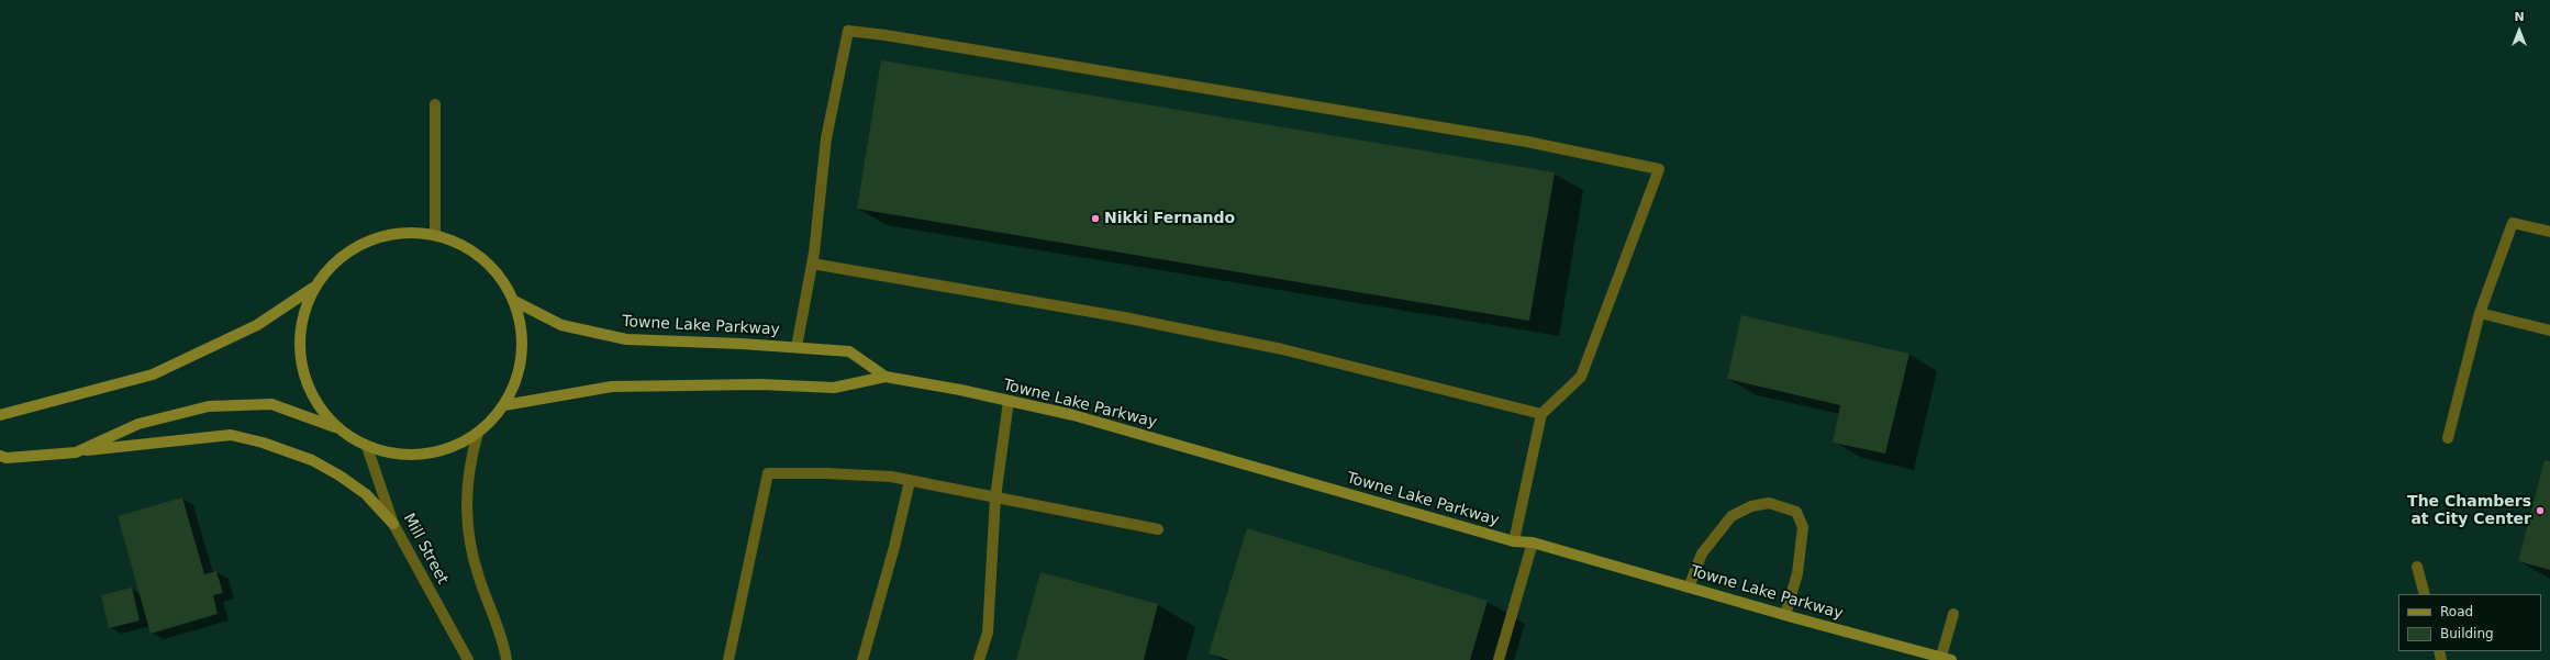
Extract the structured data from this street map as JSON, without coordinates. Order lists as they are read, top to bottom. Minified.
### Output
{"streets":{"main road":["Towne Lake Parkway"],"street":["Mill Street"]},"places":["Nikki Fernando","The Chambers at City Center"],"legend":["Road","Building"],"north":"top"}
